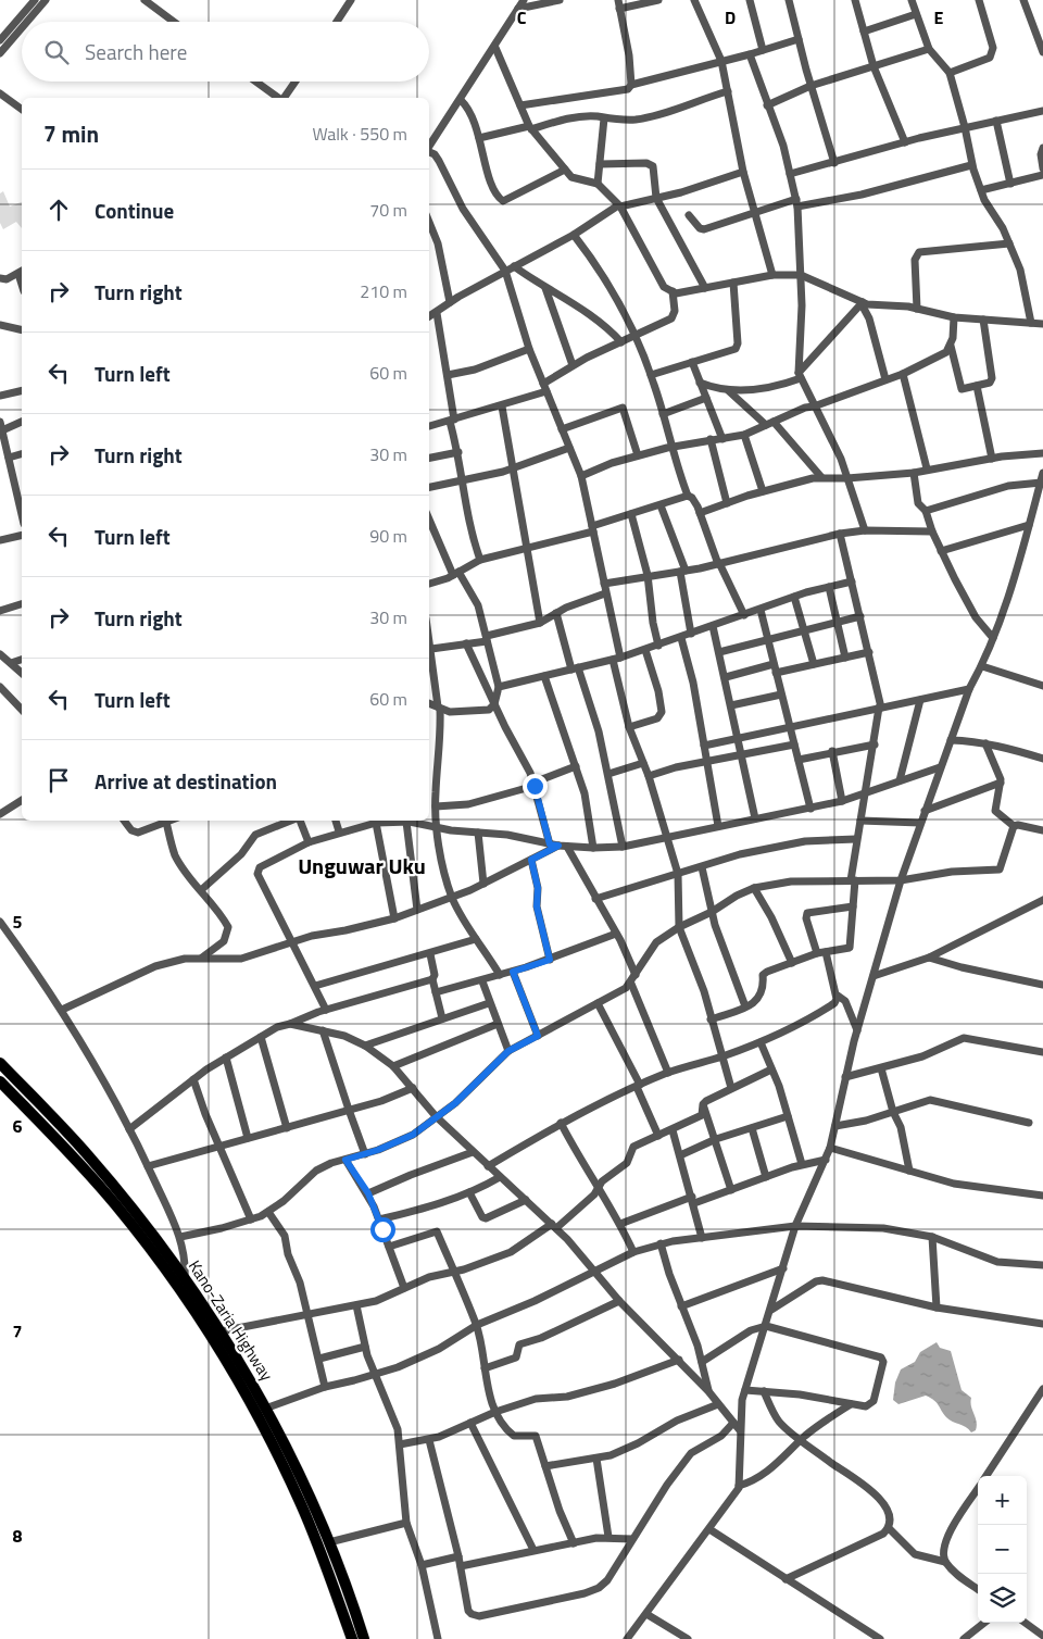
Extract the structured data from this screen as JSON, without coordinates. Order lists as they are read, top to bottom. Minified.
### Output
{"streets":{"highway":["Kano-Zaria Highway"]},"districts":["Unguwar Uku"],"page":{"search":"Search here","heading":["7 min","Walk · 550 m"],"list":[["Continue","70 m"],["Turn right","210 m"],["Turn left","60 m"],["Turn right","30 m"],["Turn left","90 m"],["Turn right","30 m"],["Turn left","60 m"],"Arrive at destination"],"map_buttons":["+","−"]},"grid":{"columns":["C","D","E"],"rows":["5","6","7","8"]}}
